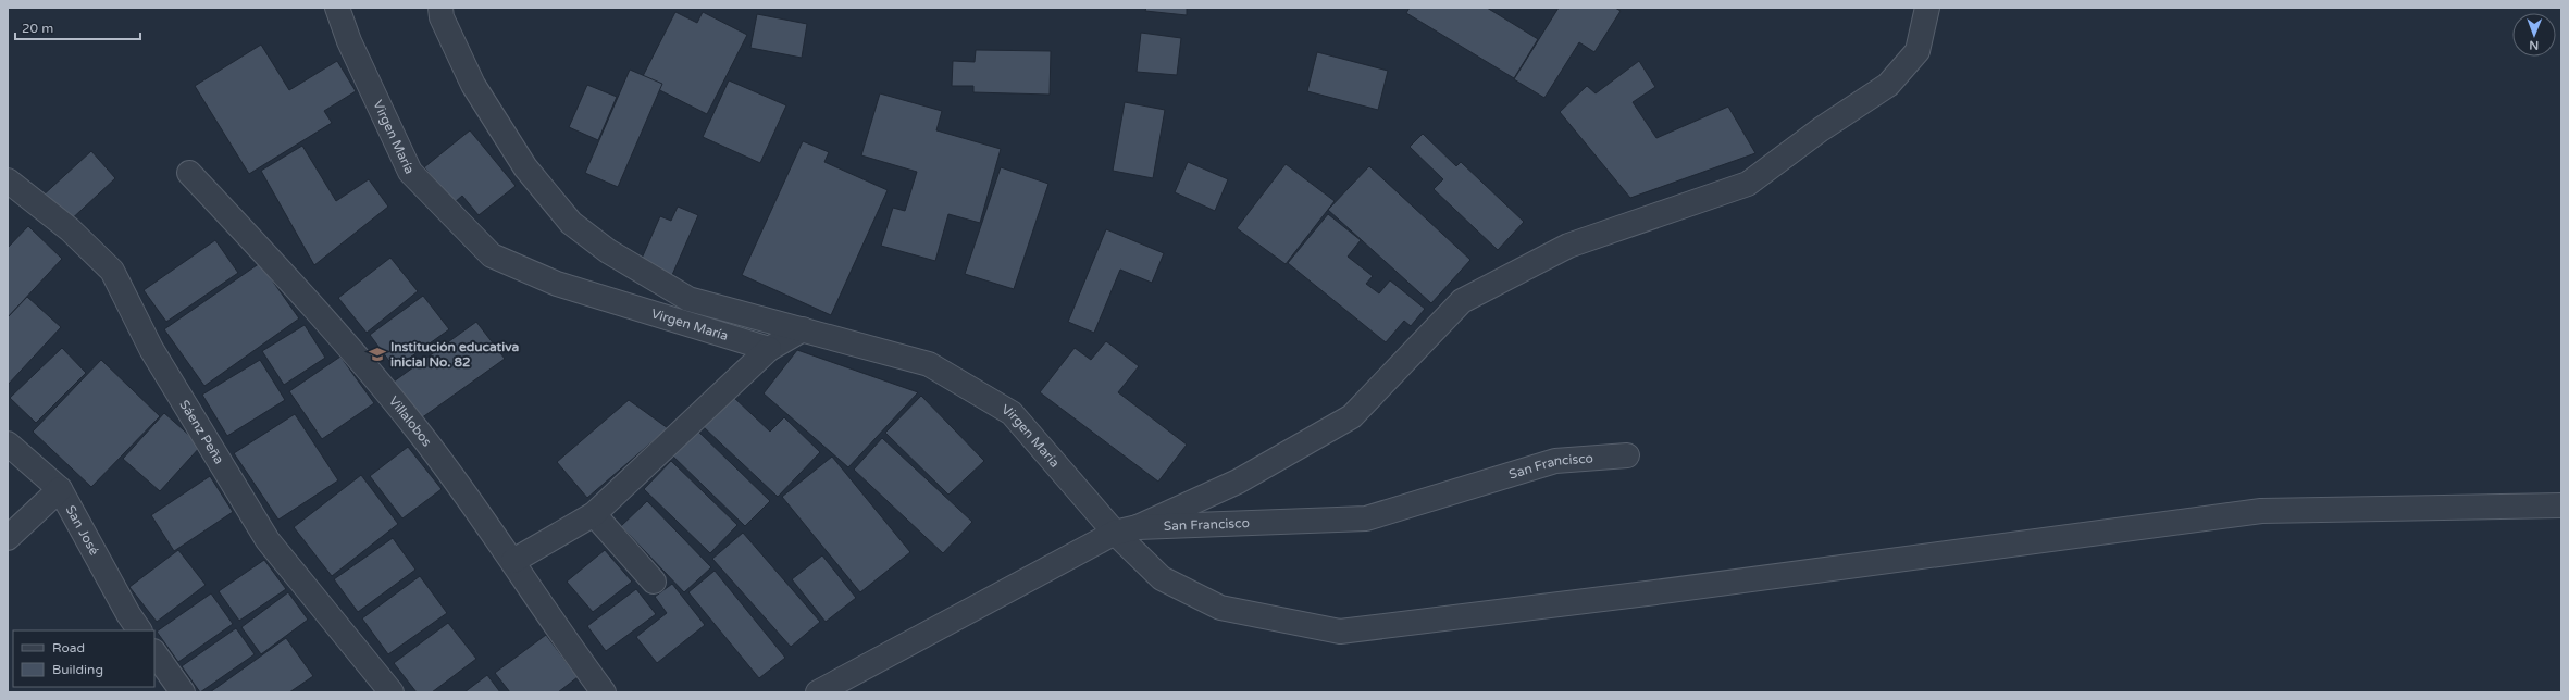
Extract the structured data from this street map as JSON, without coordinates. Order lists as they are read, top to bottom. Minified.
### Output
{"streets":{"street":["Virgen María","Villalobos","Sáenz Peña","San Francisco","San José"]},"crossings":[["Virgen María","San Francisco"]],"places":{"school or university":["Institución educativa inicial No. 82"]},"legend":["Road","Building"],"scale_bar":"20 m","north":"bottom"}
